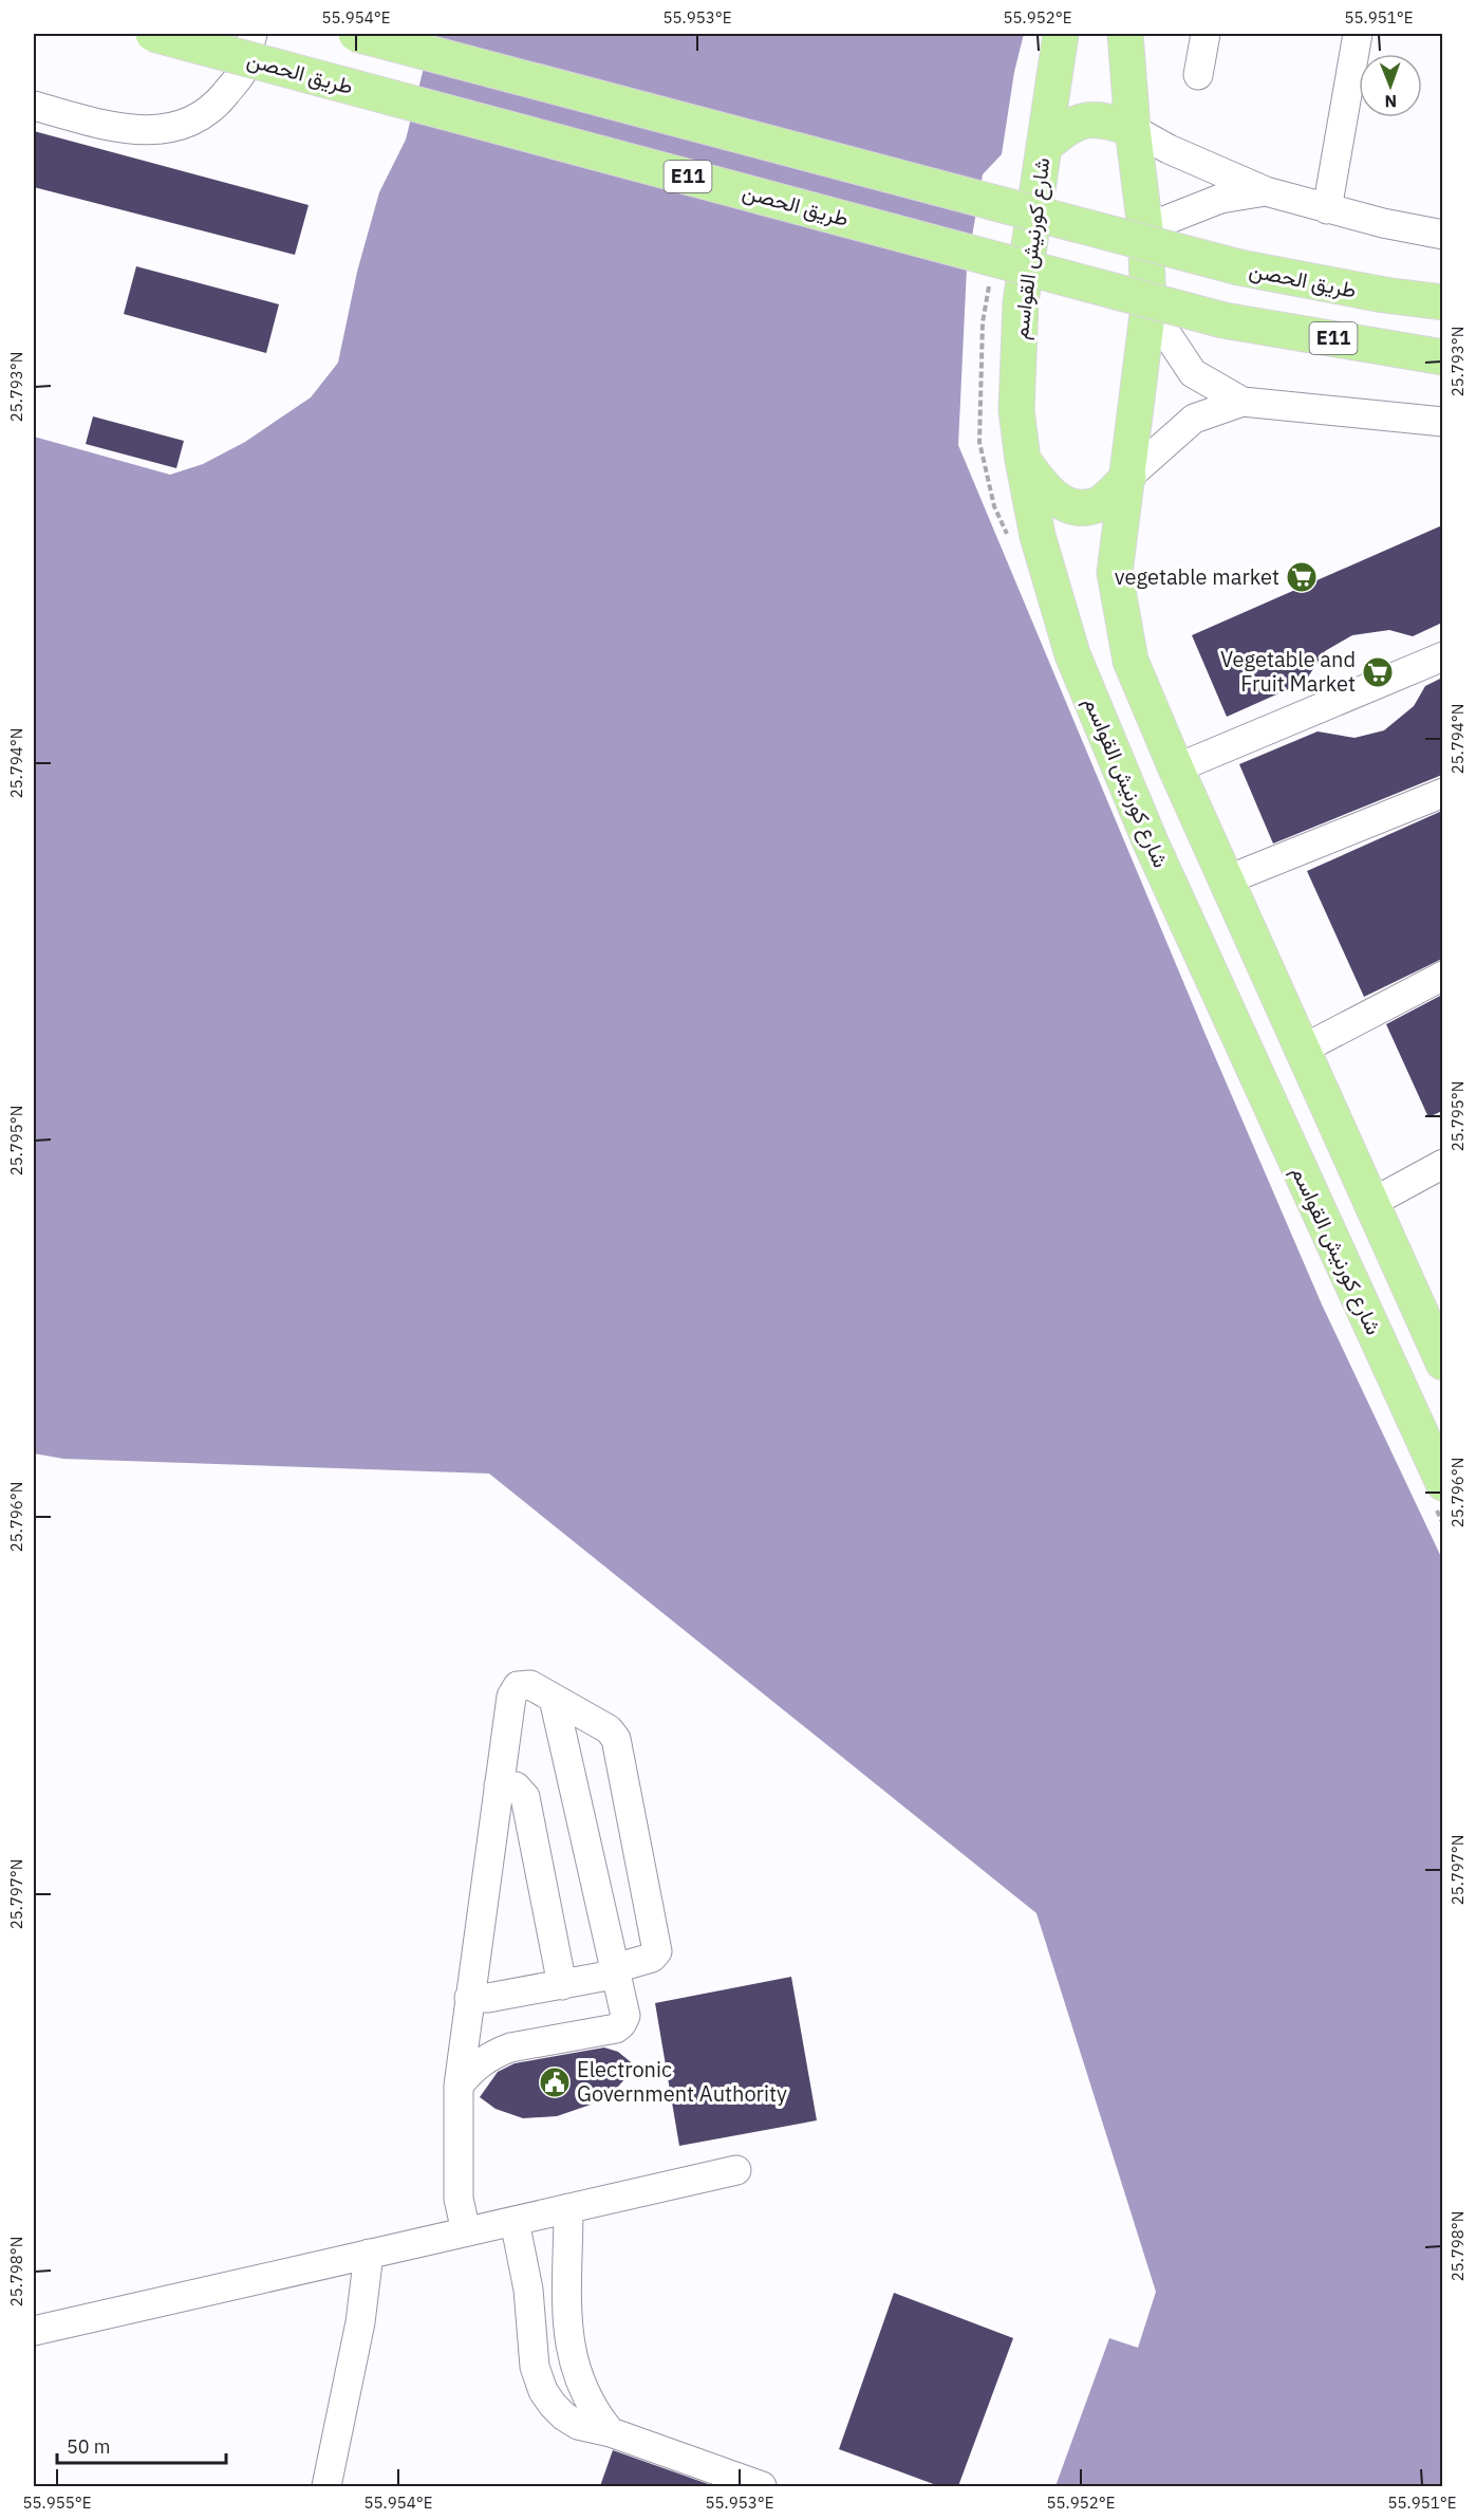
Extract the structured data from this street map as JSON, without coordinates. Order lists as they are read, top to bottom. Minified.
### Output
{"streets":{"main road":["طريق الحصن","E11","شارع كورنيش القواسم"]},"places":{"supermarket":["vegetable market","Vegetable and Fruit Market"],"public building":["Electronic Government Authority"]},"scale_bar":"50 m","north":"bottom","coordinates":["55.954°E","55.953°E","55.952°E","55.951°E","25.793°N","25.794°N","25.795°N","25.796°N","25.797°N","25.798°N","55.955°E"]}
